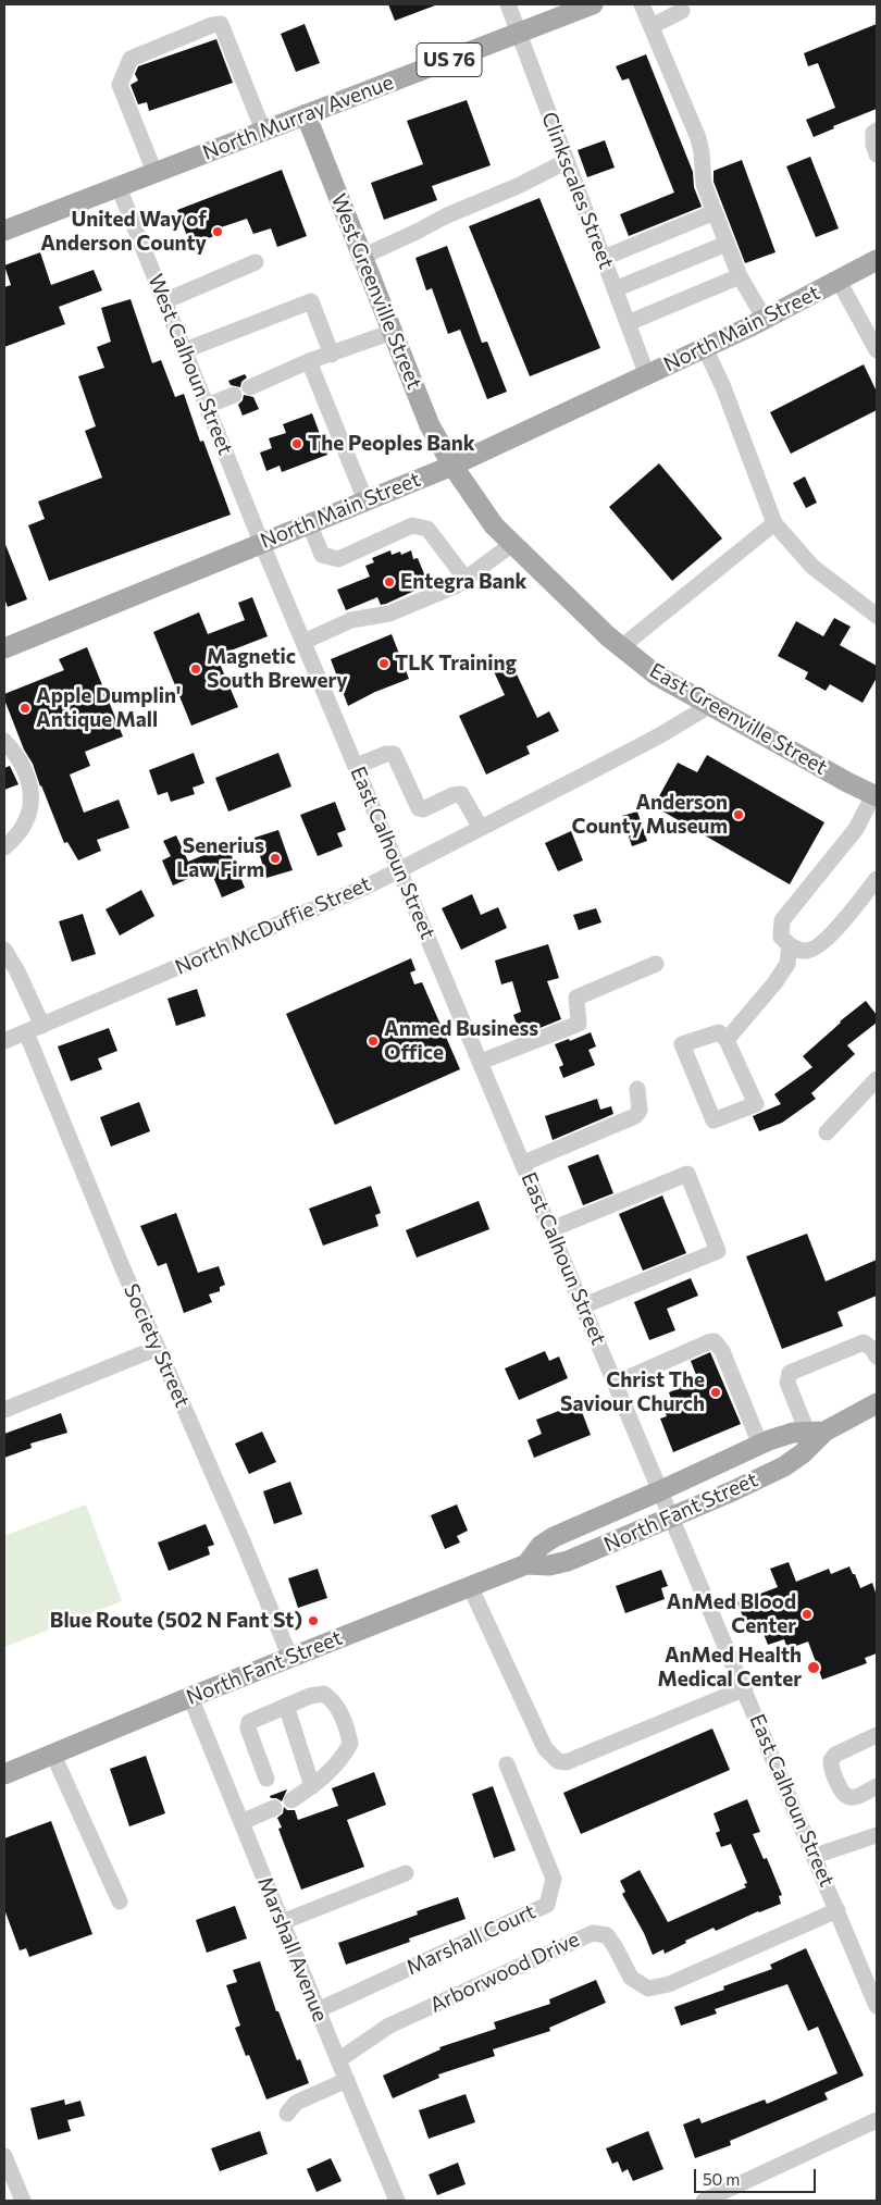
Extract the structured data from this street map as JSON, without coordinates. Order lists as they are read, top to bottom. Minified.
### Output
{"streets":{"main road":["US 76","North Murray Avenue","West Greenville Street","North Main Street","East Greenville Street","North Fant Street"],"street":["Clinkscales Street","West Calhoun Street","East Calhoun Street","North McDuffie Street","Society Street","Marshall Court","Marshall Avenue","Arborwood Drive"]},"crossings":[["North Murray Avenue","Clinkscales Street"],["North Murray Avenue","West Greenville Street"],["North Murray Avenue","West Calhoun Street"],["Clinkscales Street","North Main Street"],["West Greenville Street","North Main Street"],["West Greenville Street","East Greenville Street"],["North Main Street","West Calhoun Street"],["North Main Street","East Greenville Street"],["North Main Street","East Calhoun Street"],["West Calhoun Street","East Calhoun Street"],["East Greenville Street","North McDuffie Street"],["East Calhoun Street","North McDuffie Street"],["East Calhoun Street","North Fant Street"],["East Calhoun Street","Arborwood Drive"],["North McDuffie Street","Society Street"],["Society Street","North Fant Street"],["North Fant Street","Marshall Avenue"],["Marshall Court","Marshall Avenue"],["Marshall Avenue","Arborwood Drive"]],"places":["United Way of Anderson County","The Peoples Bank","Entegra Bank","TLK Training","Magnetic South Brewery","Apple Dumplin' Antique Mall","Anderson County Museum","Senerius Law Firm","Anmed Business Office","Christ The Saviour Church","AnMed Blood Center","Blue Route (502 N Fant St)","AnMed Health Medical Center"],"scale_bar":"50 m"}
